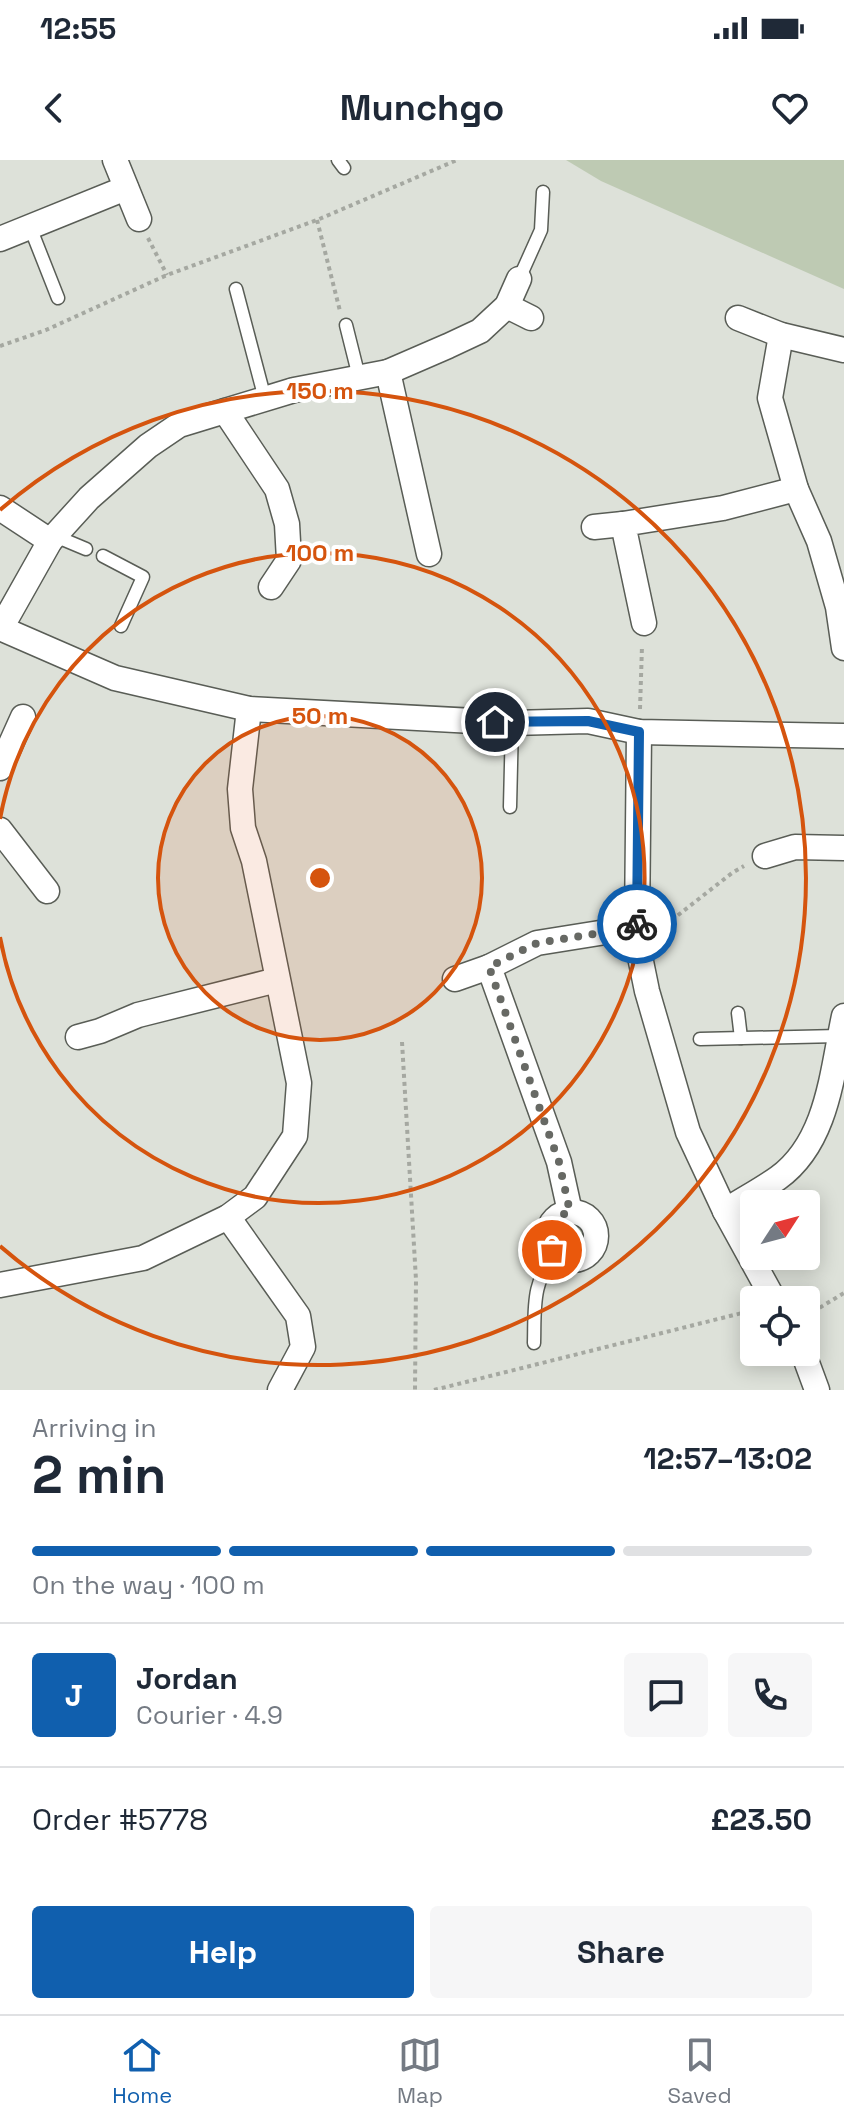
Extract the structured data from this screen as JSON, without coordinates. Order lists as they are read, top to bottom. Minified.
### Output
{"north":"top right","page":{"status":"12:55","header":"Munchgo","heading":["2 min","Arriving in","12:57–13:02"],"panel":["Jordan","Courier · 4.9","Order #5778","£23.50"],"bar":"On the way · 100 m","round":"J","buttons":["Help","Share"],"tabs":["Home","Map","Saved"]},"rings":["150 m","100 m","50 m"]}
